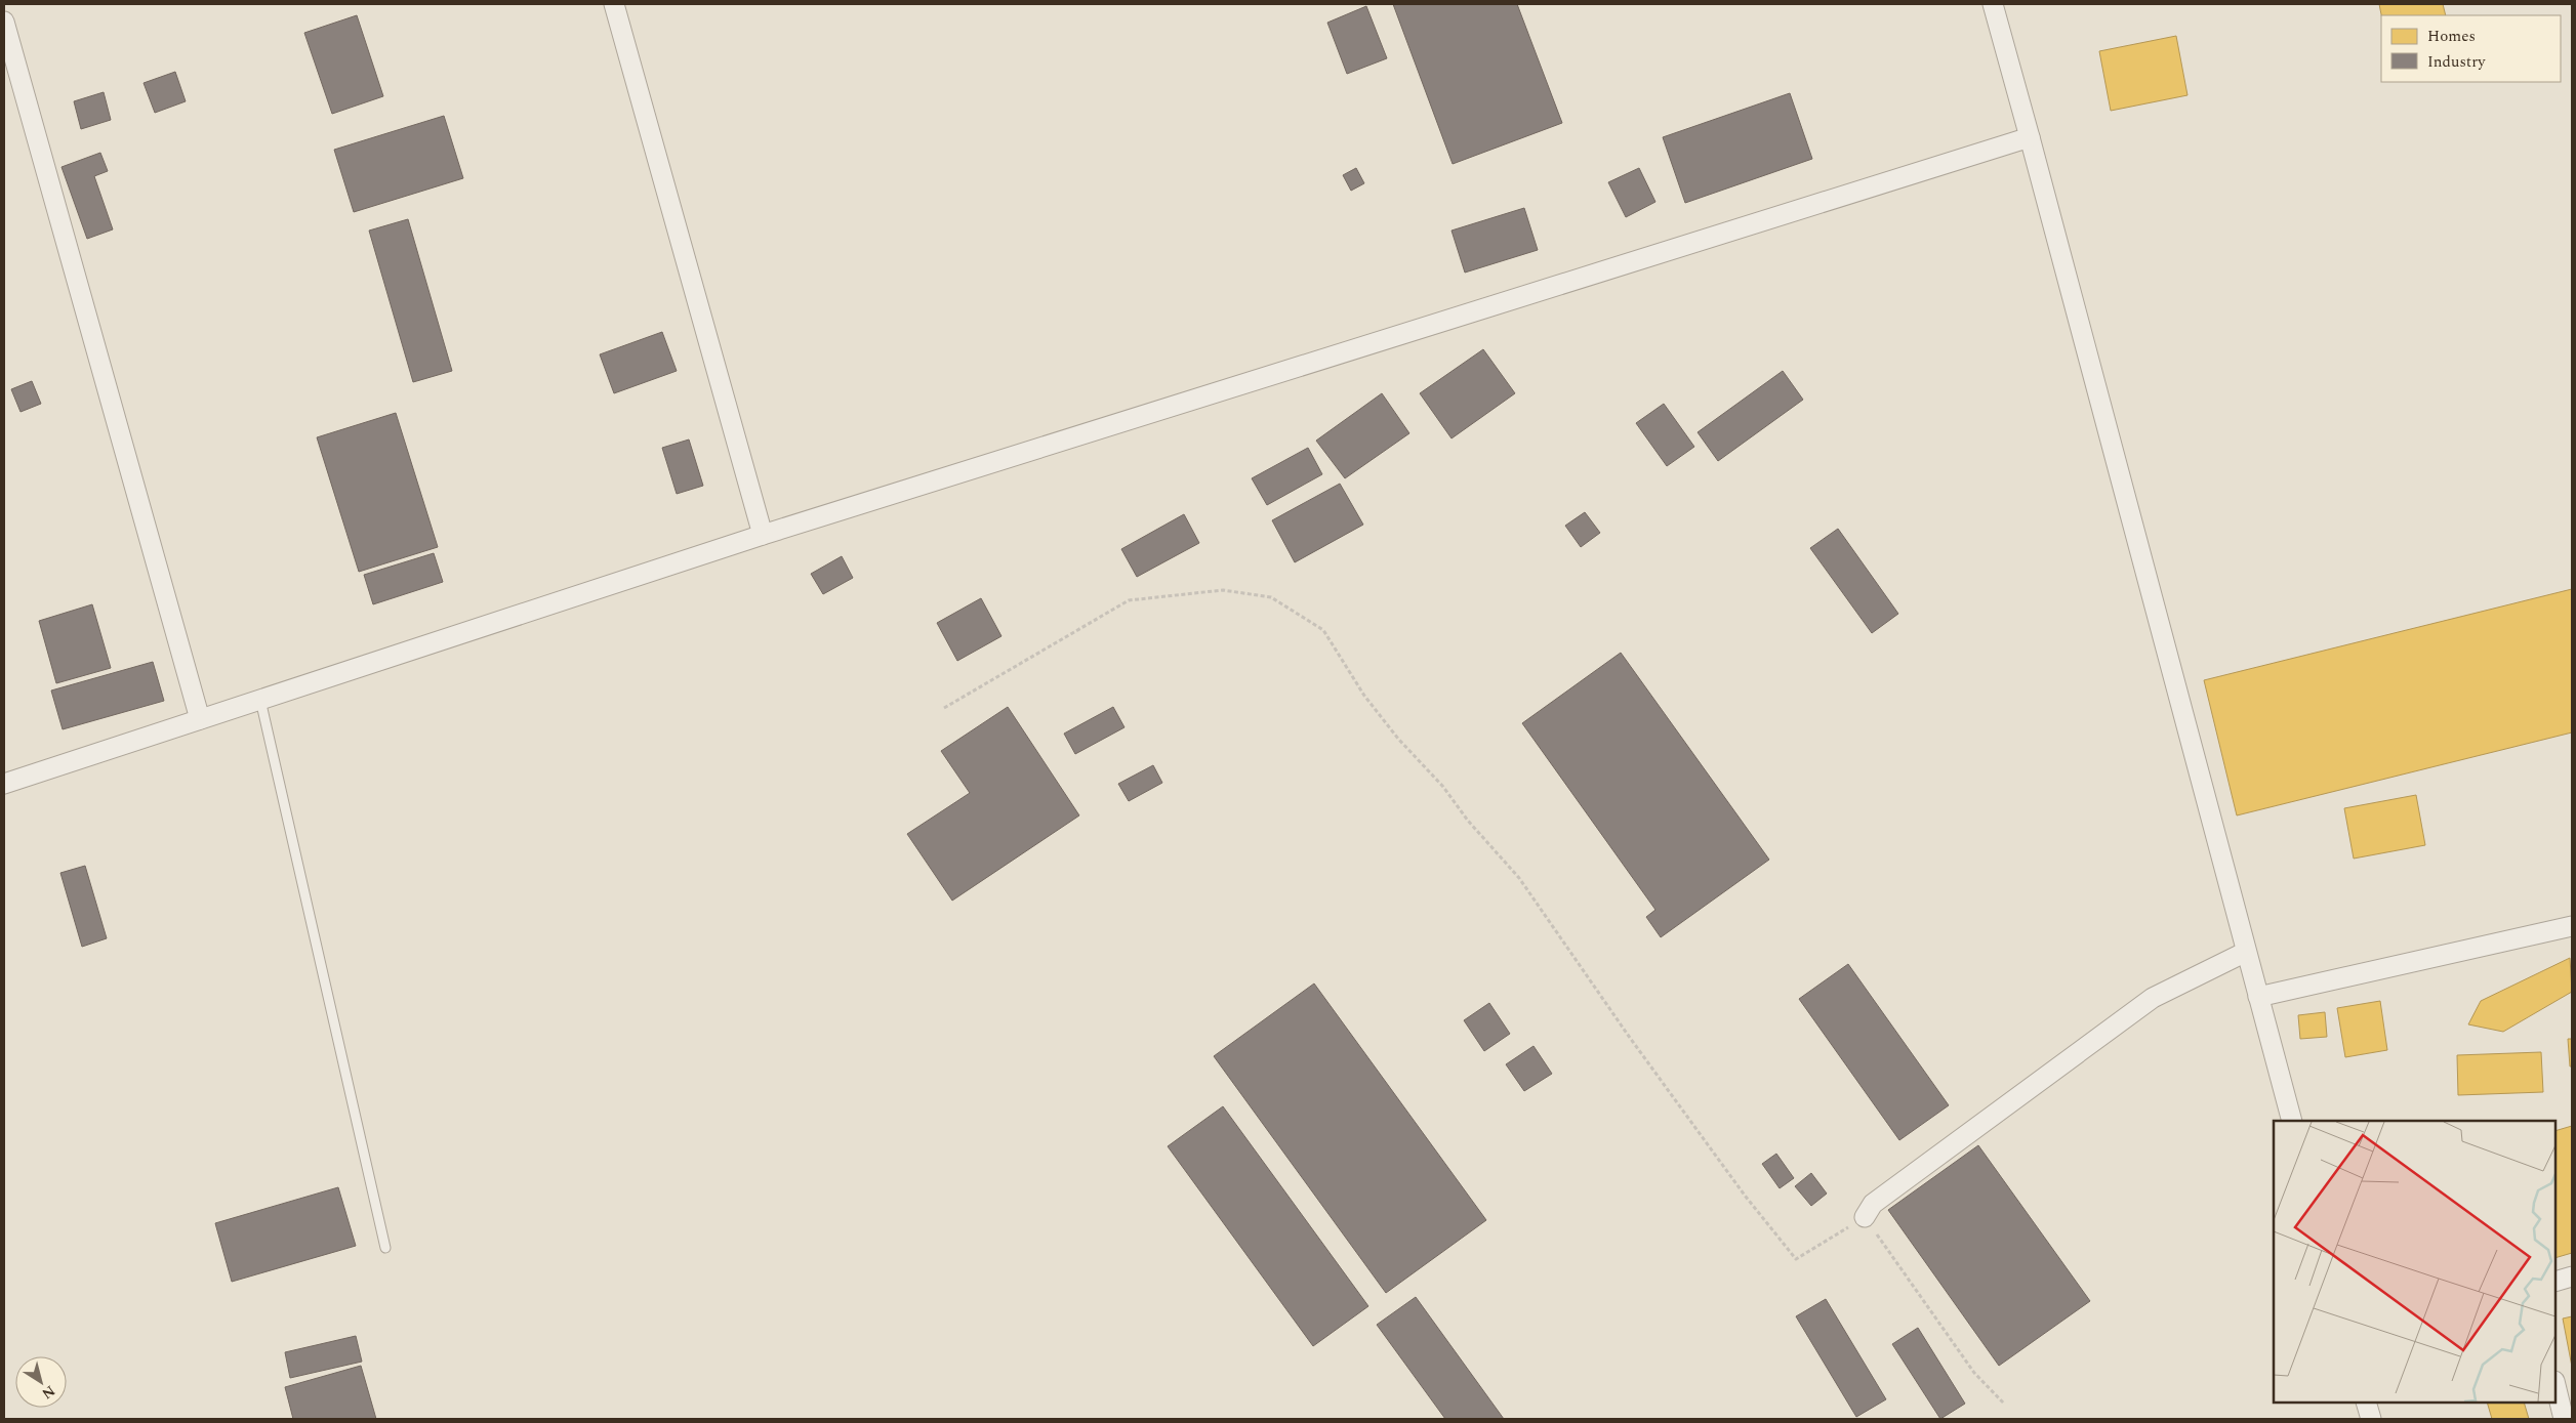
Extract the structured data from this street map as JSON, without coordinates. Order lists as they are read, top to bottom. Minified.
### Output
{"legend":["Homes","Industry"],"north":"bottom right"}
